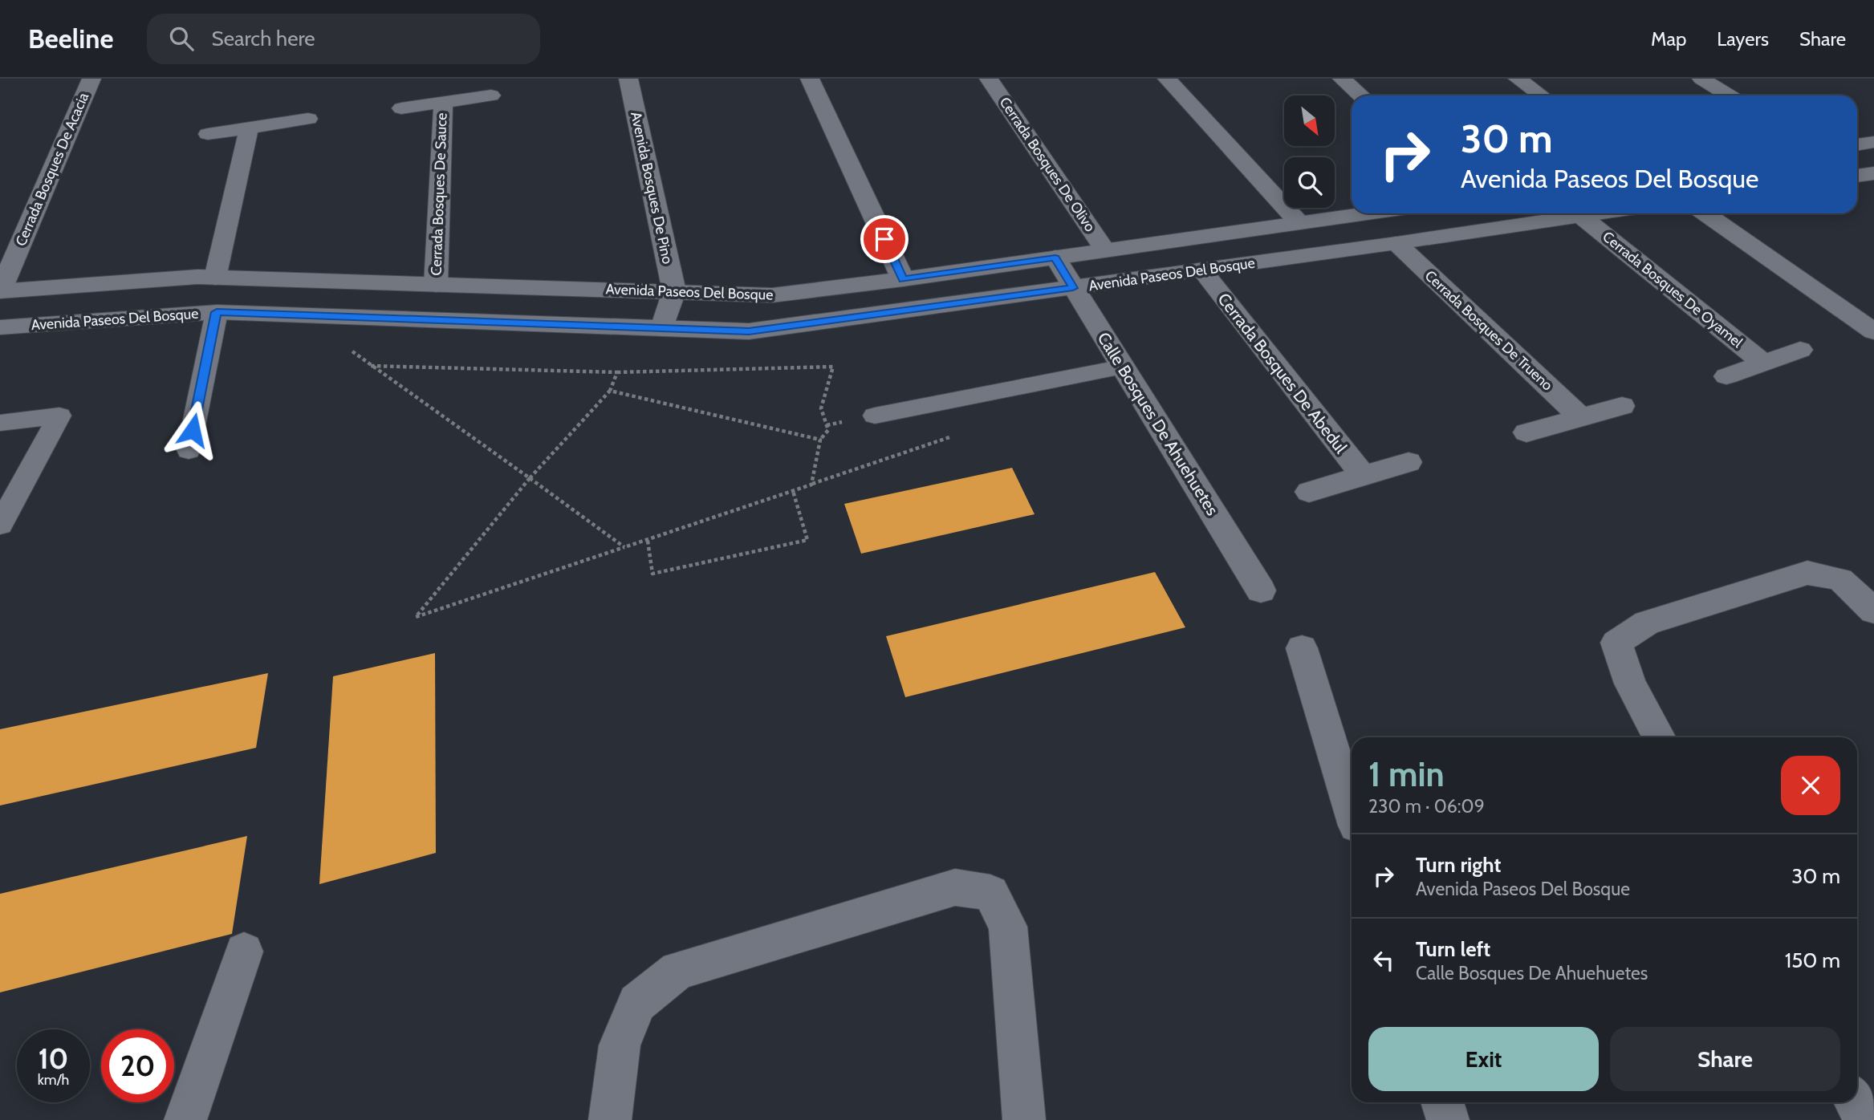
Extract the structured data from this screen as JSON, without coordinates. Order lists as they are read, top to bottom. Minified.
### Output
{"streets":{"street":["Cerrada Bosques De Olivo","Cerrada Bosques De Acacia","Avenida Bosques De Pino","Cerrada Bosques De Sauce","Avenida Paseos Del Bosque","Cerrada Bosques De Oyamel","Cerrada Bosques De Trueno","Cerrada Bosques De Abedul","Calle Bosques De Ahuehuetes"]},"crossings":[["Cerrada Bosques De Olivo","Avenida Paseos Del Bosque"],["Cerrada Bosques De Acacia","Avenida Paseos Del Bosque"],["Avenida Bosques De Pino","Avenida Paseos Del Bosque"],["Cerrada Bosques De Sauce","Avenida Paseos Del Bosque"],["Avenida Paseos Del Bosque","Cerrada Bosques De Oyamel"],["Avenida Paseos Del Bosque","Cerrada Bosques De Trueno"],["Avenida Paseos Del Bosque","Cerrada Bosques De Abedul"],["Avenida Paseos Del Bosque","Calle Bosques De Ahuehuetes"]],"north":"bottom right","page":{"header":"Beeline","search":"Search here","nav":["Map","Layers","Share"],"turn":["30 m","Avenida Paseos Del Bosque"],"heading":["1 min","230 m · 06:09"],"list":[{"name":"Turn right","note":"Avenida Paseos Del Bosque","value":"30 m"},{"name":"Turn left","note":"Calle Bosques De Ahuehuetes","value":"150 m"}],"buttons":["Exit","Share"],"speed":"10 km/h","limit":"20"}}
